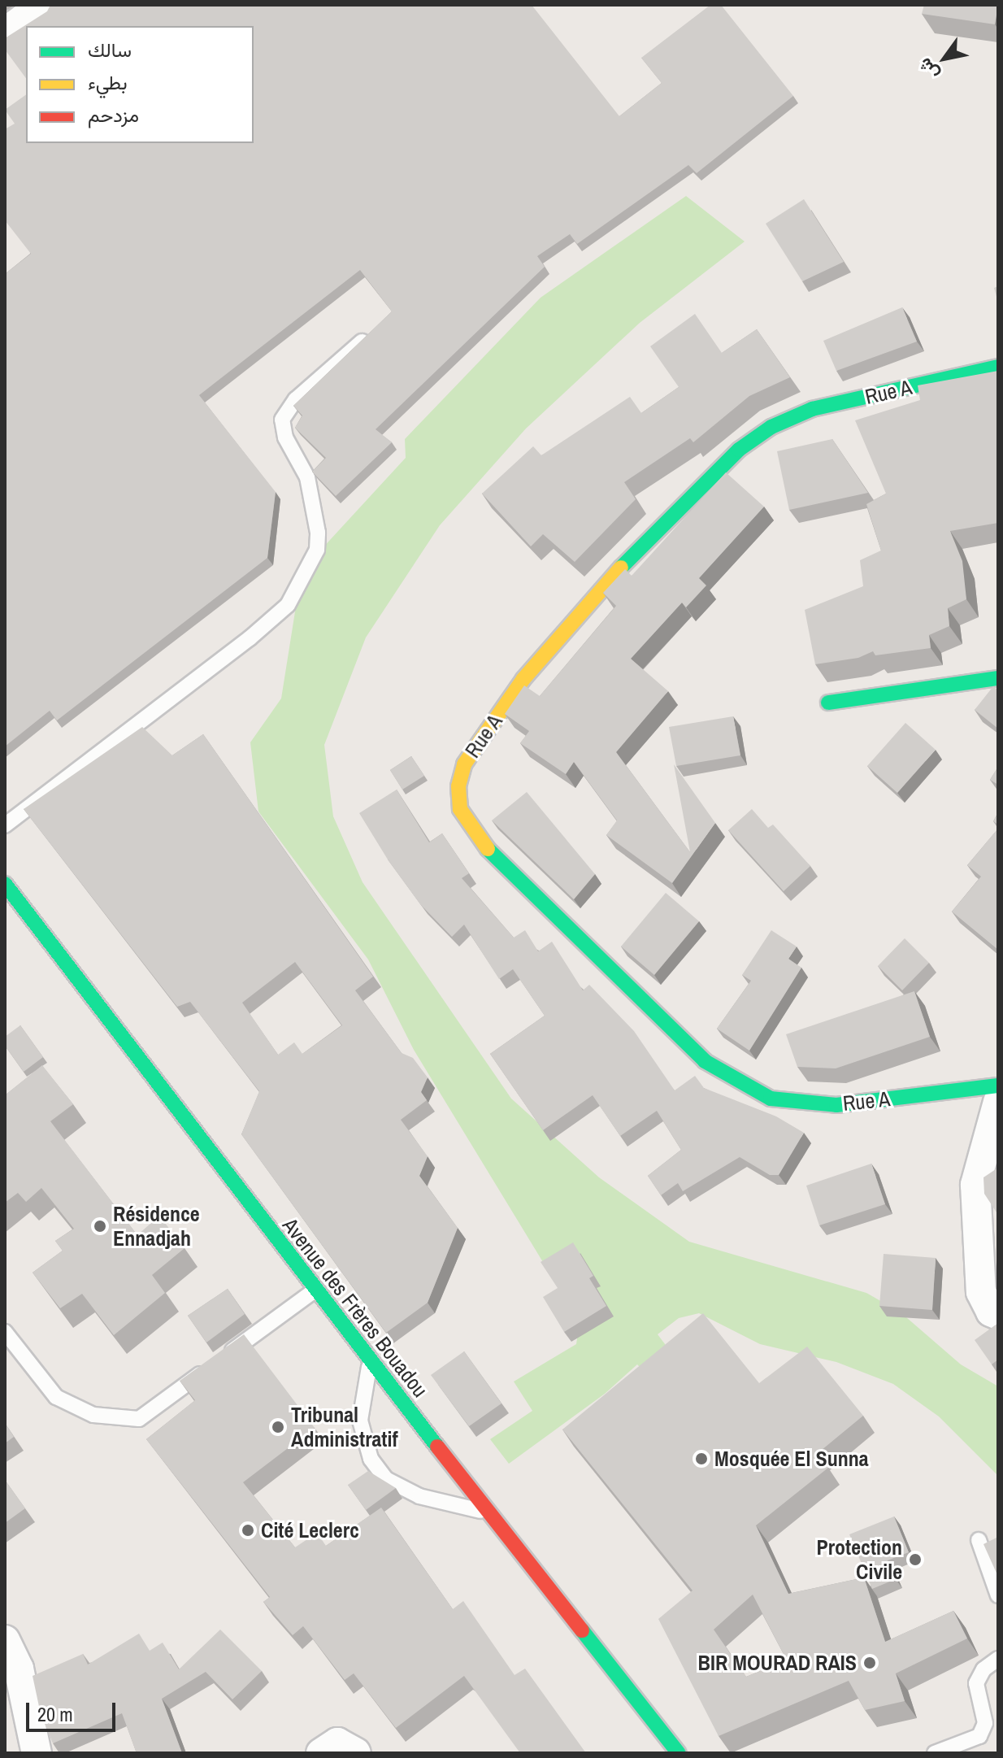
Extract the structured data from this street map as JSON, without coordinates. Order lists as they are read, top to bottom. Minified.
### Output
{"streets":{"street":["Rue A","Avenue des Frères Bouadou"]},"places":["Résidence Ennadjah","Tribunal Administratif","Mosquée El Sunna","Cité Leclerc","Protection Civile","BIR MOURAD RAIS"],"legend":["سالك","بطيء","مزدحم"],"scale_bar":"20 m","north":"bottom left"}
